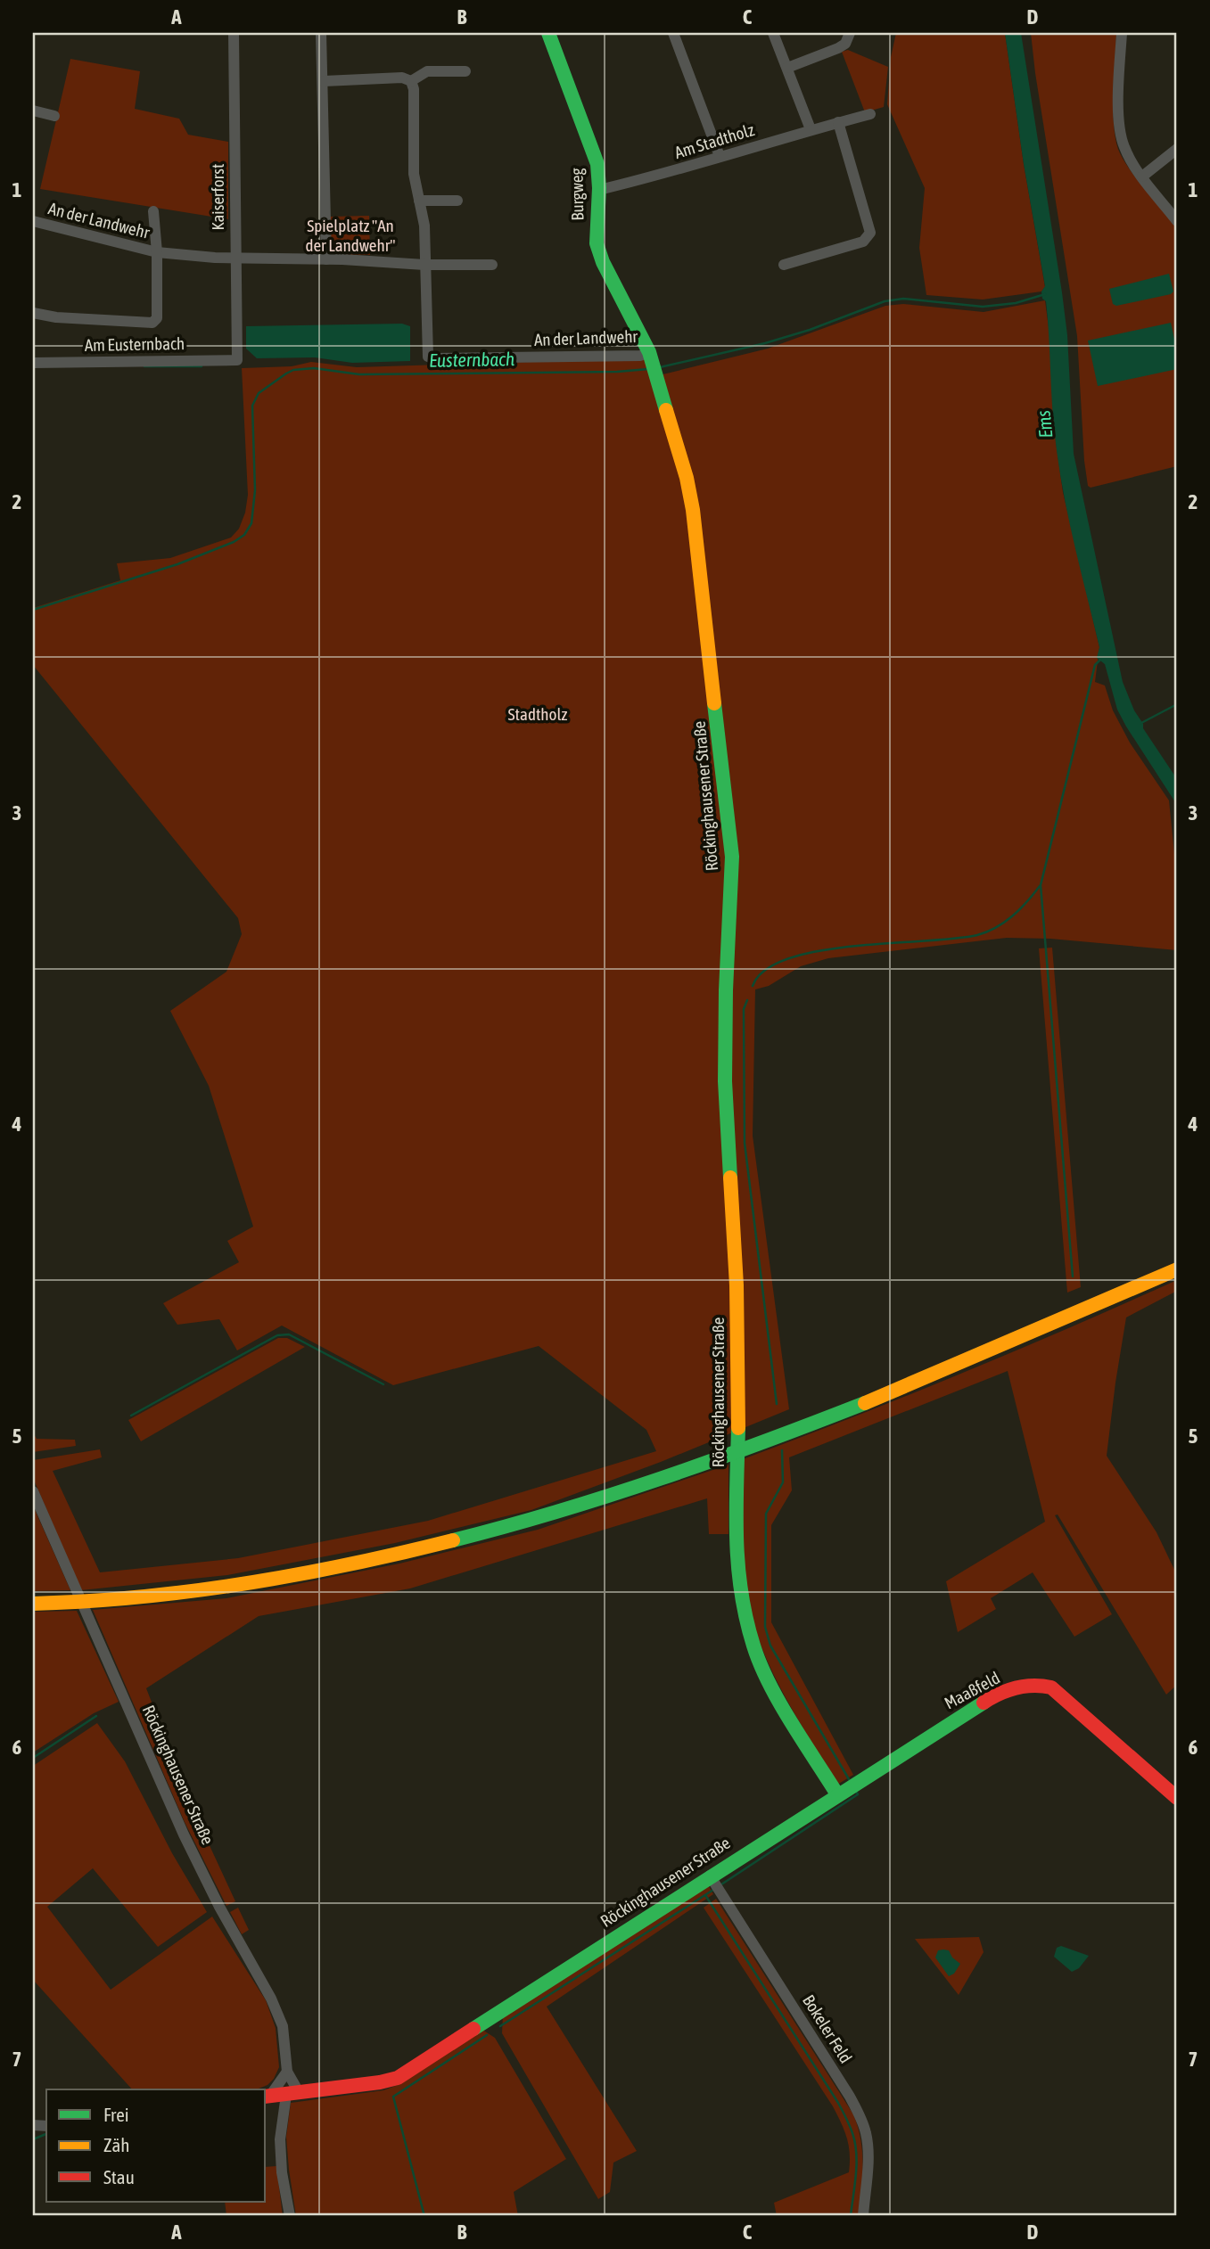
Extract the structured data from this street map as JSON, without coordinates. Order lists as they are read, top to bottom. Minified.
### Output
{"streets":{"street":["Am Stadtholz","Burgweg","Kaiserforst","An der Landwehr","Am Eusternbach","Röckinghausener Straße","Maaßfeld","Bokeler Feld"]},"crossings":[["Am Stadtholz","Burgweg"],["Burgweg","An der Landwehr"],["Burgweg","Röckinghausener Straße"],["Kaiserforst","An der Landwehr"],["Kaiserforst","Am Eusternbach"],["An der Landwehr","Röckinghausener Straße"],["Röckinghausener Straße","Maaßfeld"],["Röckinghausener Straße","Bokeler Feld"]],"water":["Eusternbach","Ems"],"parks":["Spielplatz \"An der Landwehr\"","Stadtholz"],"legend":["Frei","Zäh","Stau"],"grid":{"columns":["A","B","C","D"],"rows":["1","2","3","4","5","6","7"]}}
